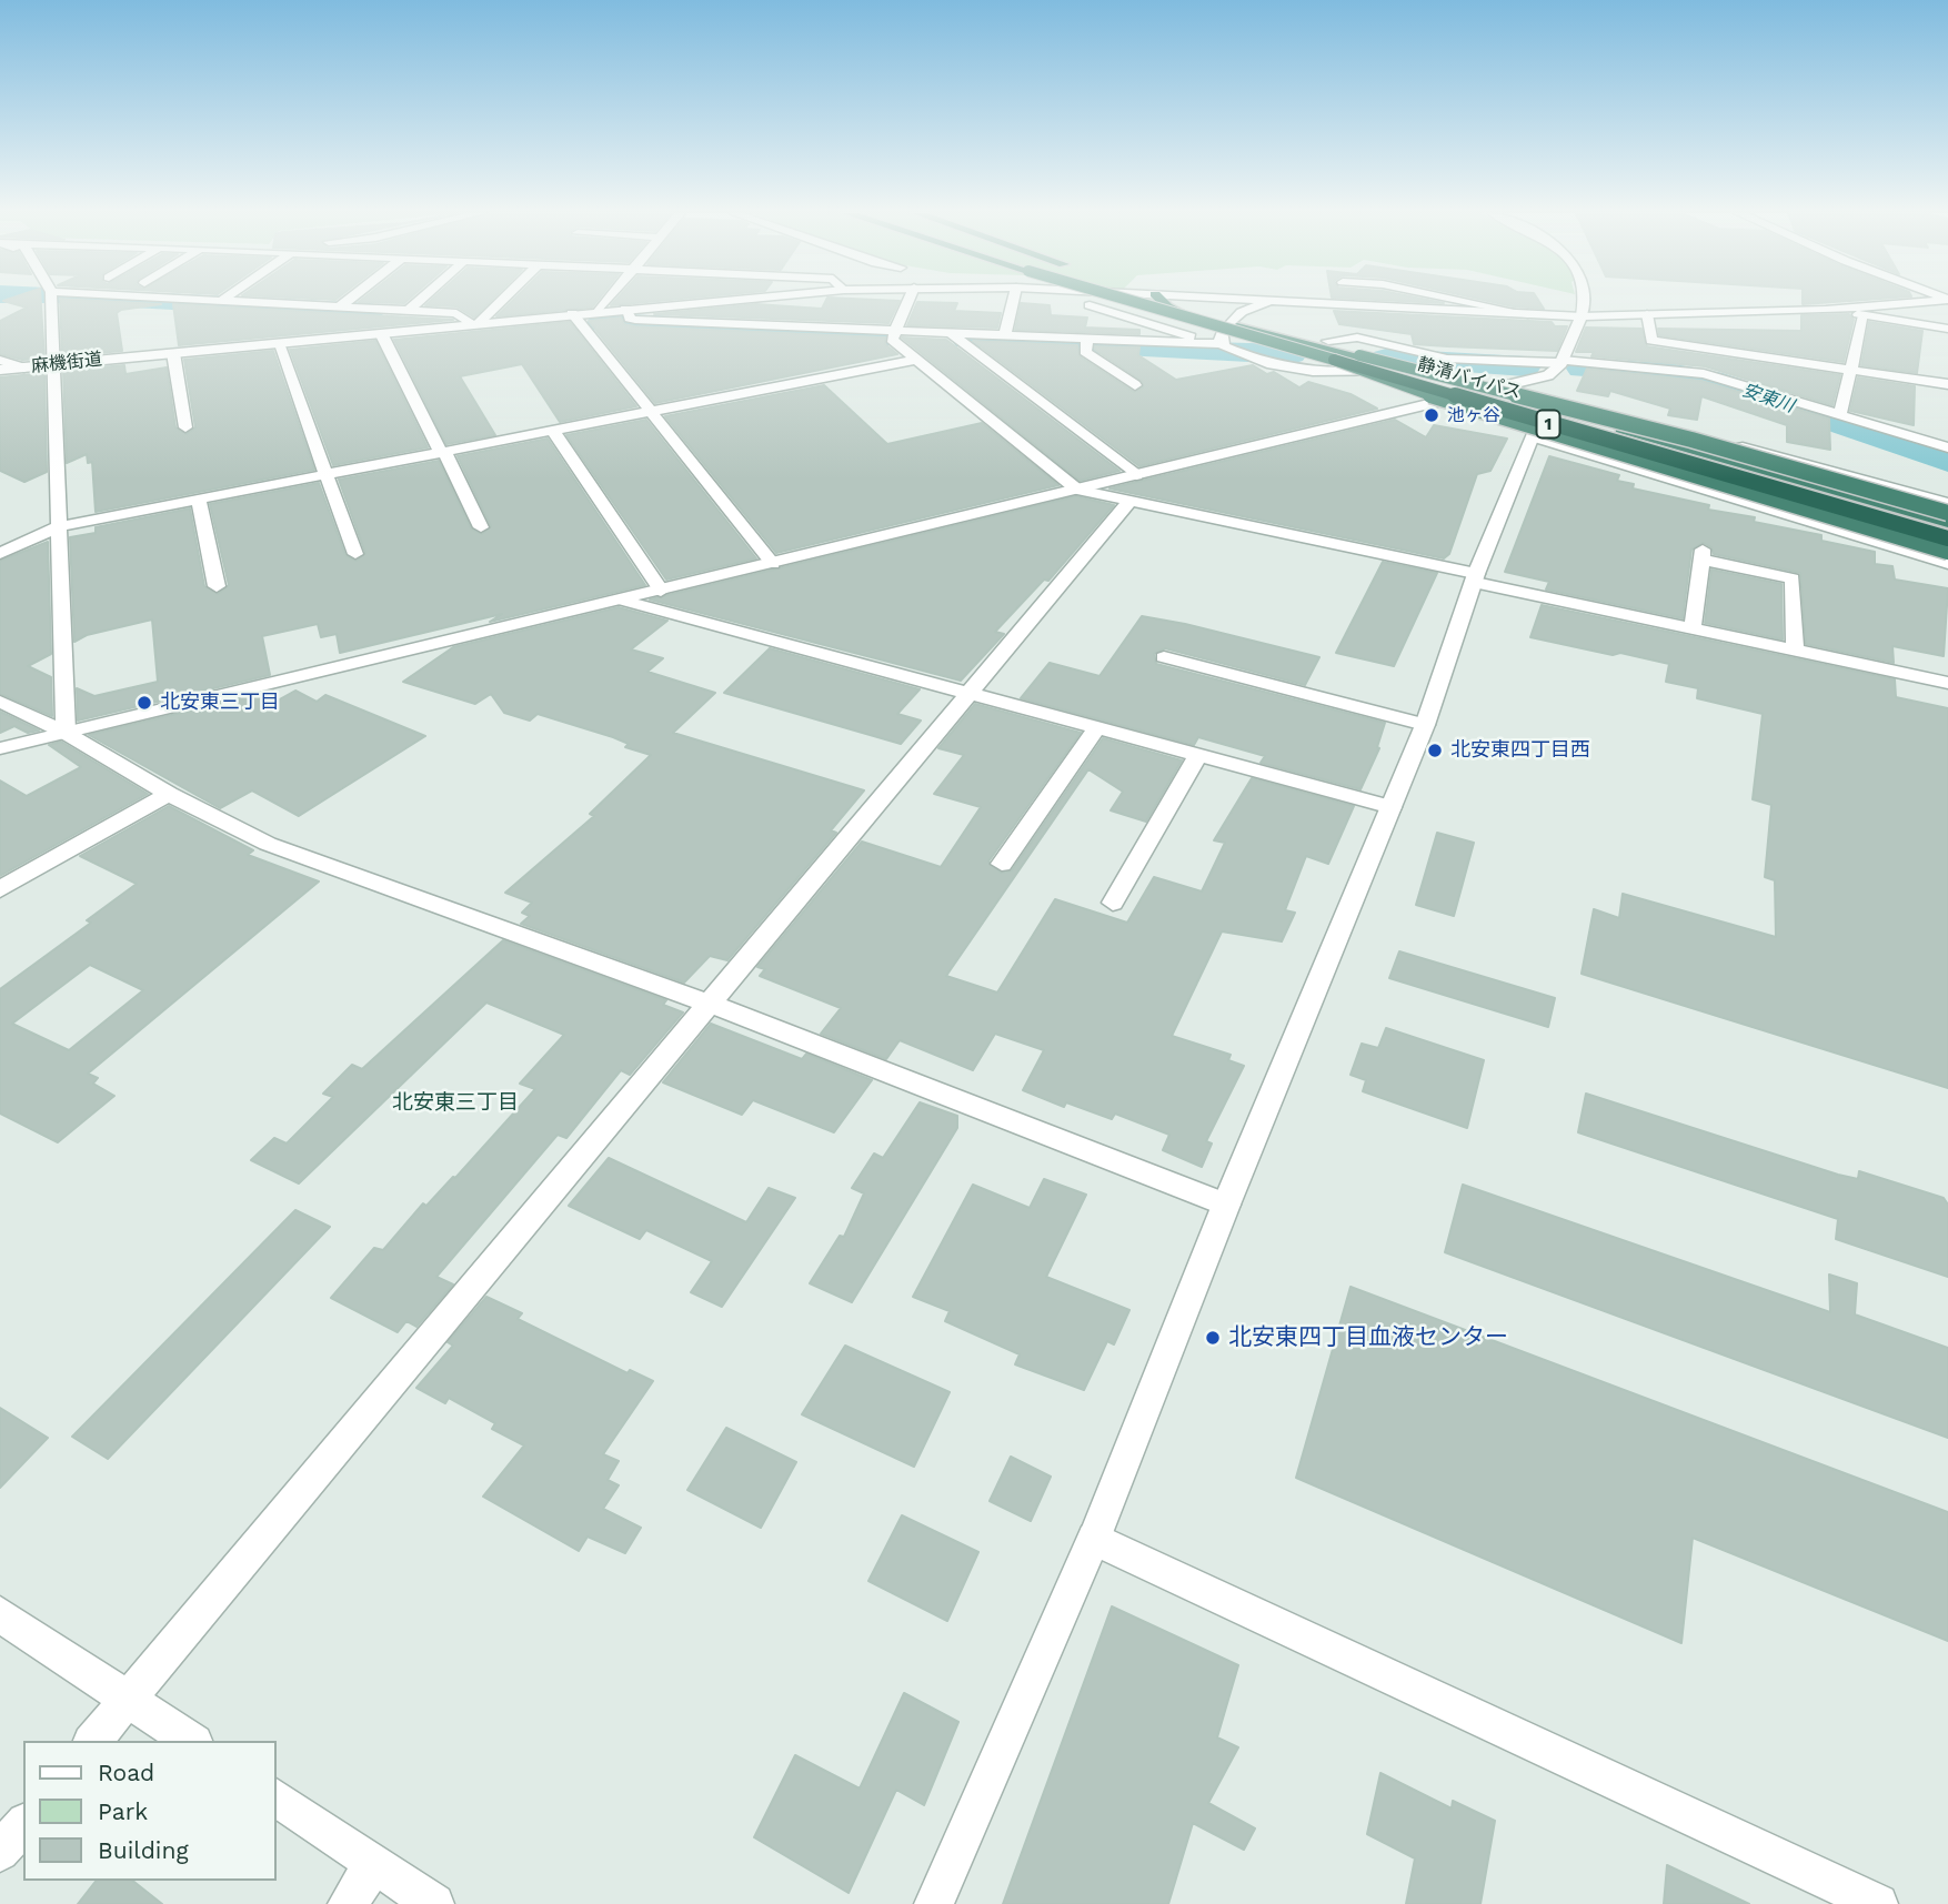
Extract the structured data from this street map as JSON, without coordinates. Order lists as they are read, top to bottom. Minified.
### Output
{"streets":{"highway":["静清バイパス","1"],"street":["麻機街道"]},"crossings":[["静清バイパス","1"]],"districts":["北安東三丁目"],"water":["安東川"],"places":["池ヶ谷","北安東三丁目","北安東四丁目西","北安東四丁目血液センター"],"legend":["Road","Park","Building"]}
